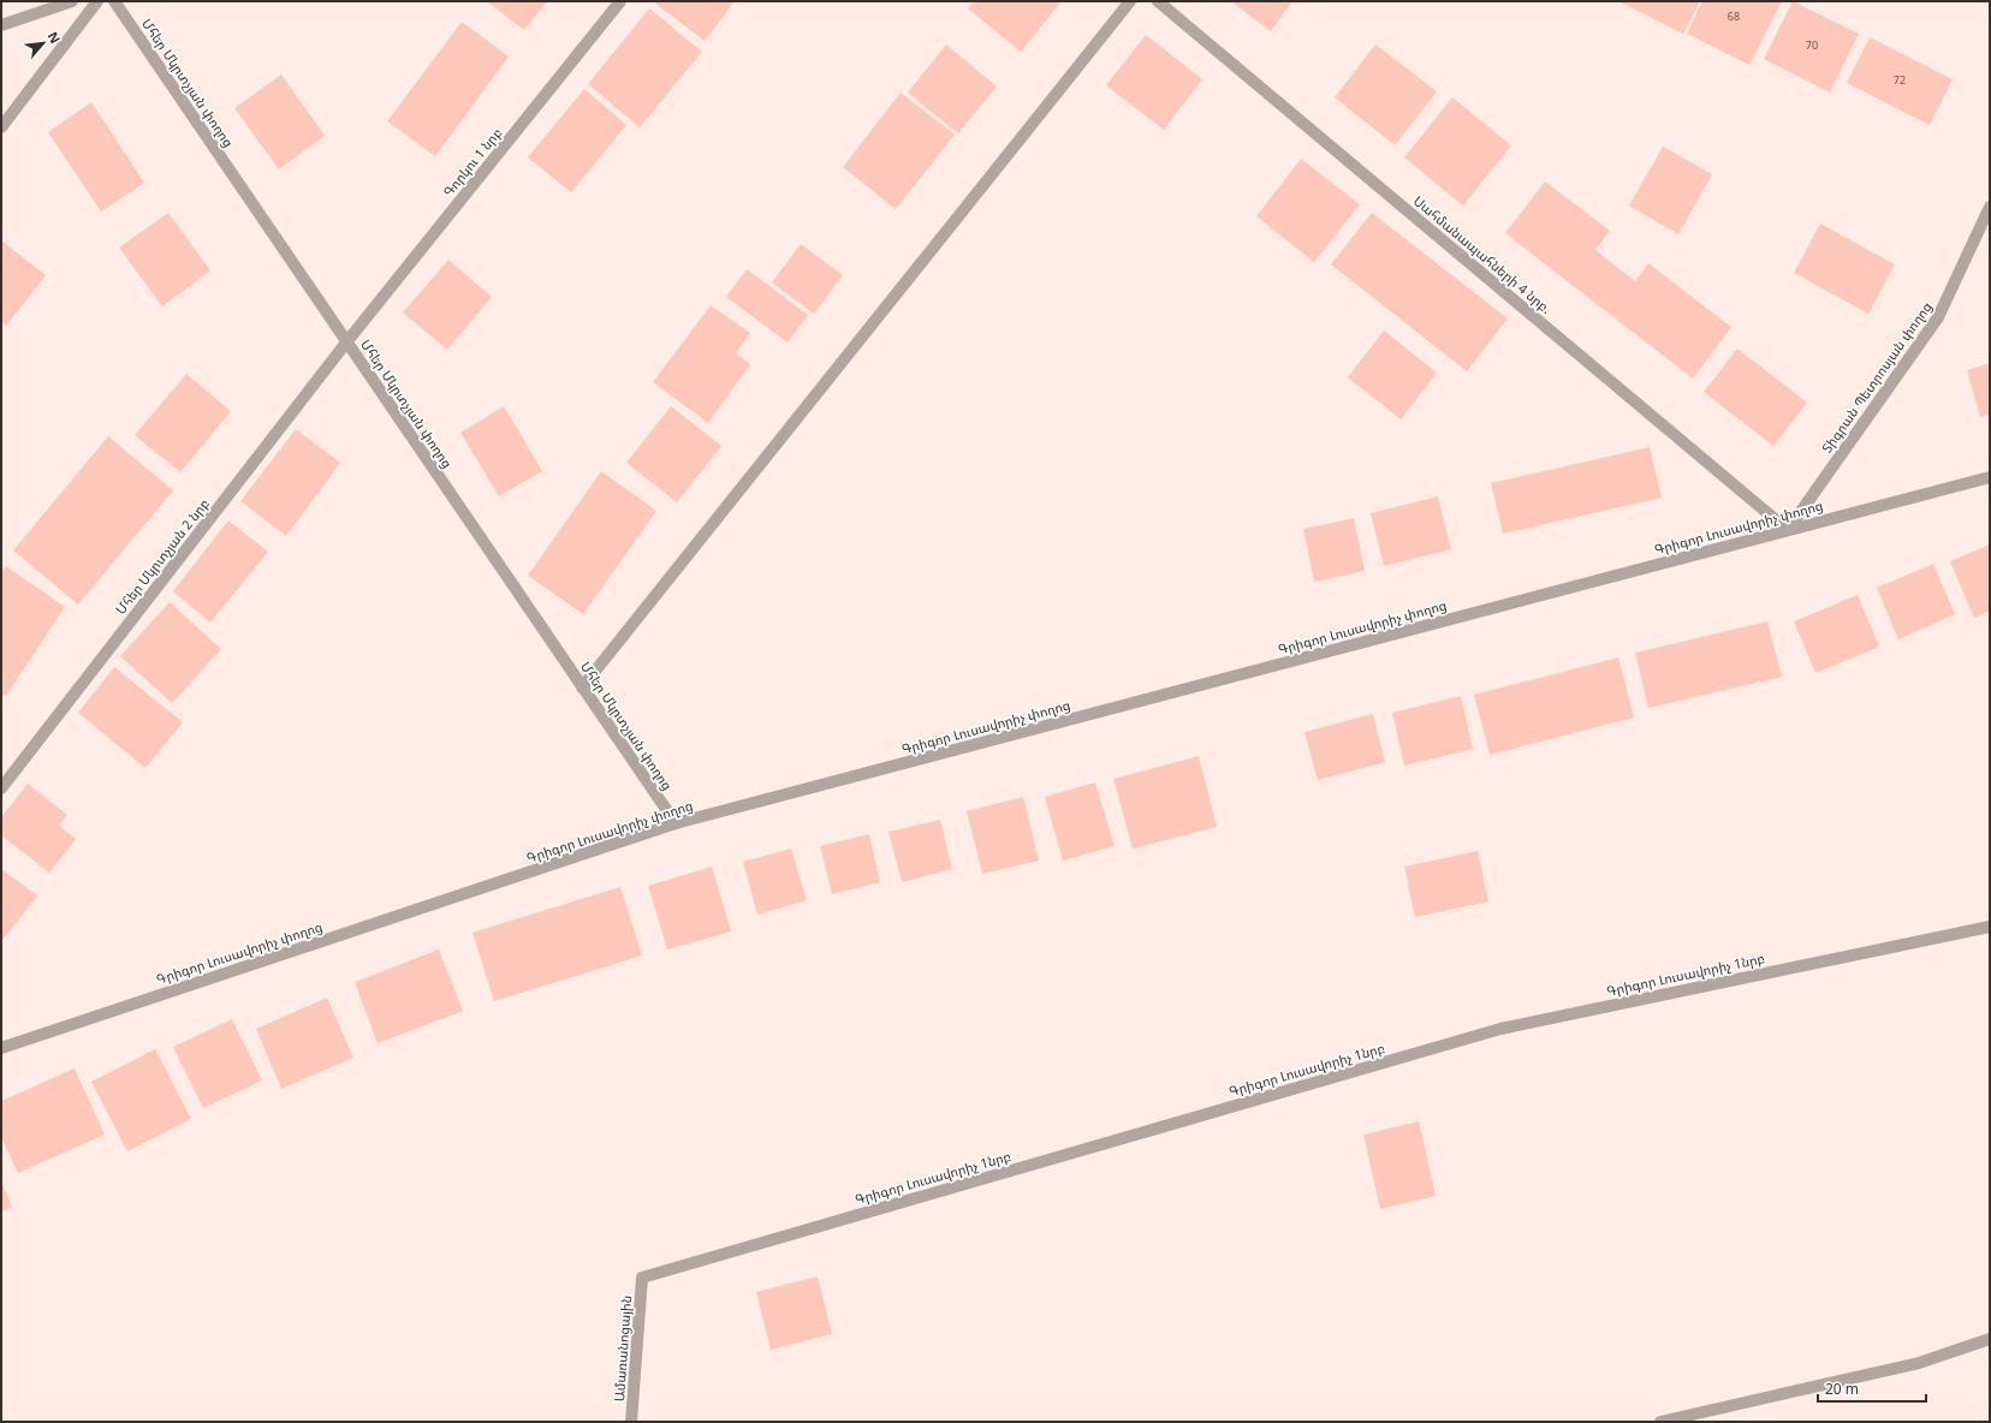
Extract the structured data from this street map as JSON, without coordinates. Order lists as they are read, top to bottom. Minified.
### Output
{"streets":{"street":["Մհեր Մկրտչյան փողոց","Գորկու 1 նրբ","Սահմանապահների 4 նրբ.","Տիգրան Պետրոսյան փողոց","Գրիգոր Լուսավորիչ փողոց","Մհեր Մկրտչյան 2 նրբ","Գրիգոր Լուսավորիչ 1նրբ","Ամառանոցային"]},"crossings":[["Մհեր Մկրտչյան փողոց","Գորկու 1 նրբ"],["Մհեր Մկրտչյան փողոց","Գրիգոր Լուսավորիչ փողոց"],["Մհեր Մկրտչյան փողոց","Մհեր Մկրտչյան 2 նրբ"],["Գորկու 1 նրբ","Մհեր Մկրտչյան 2 նրբ"],["Սահմանապահների 4 նրբ.","Տիգրան Պետրոսյան փողոց"],["Սահմանապահների 4 նրբ.","Գրիգոր Լուսավորիչ փողոց"],["Տիգրան Պետրոսյան փողոց","Գրիգոր Լուսավորիչ փողոց"],["Գրիգոր Լուսավորիչ 1նրբ","Ամառանոցային"]],"house_numbers":["68","70","72"],"scale_bar":"20 m","north":"top right"}
